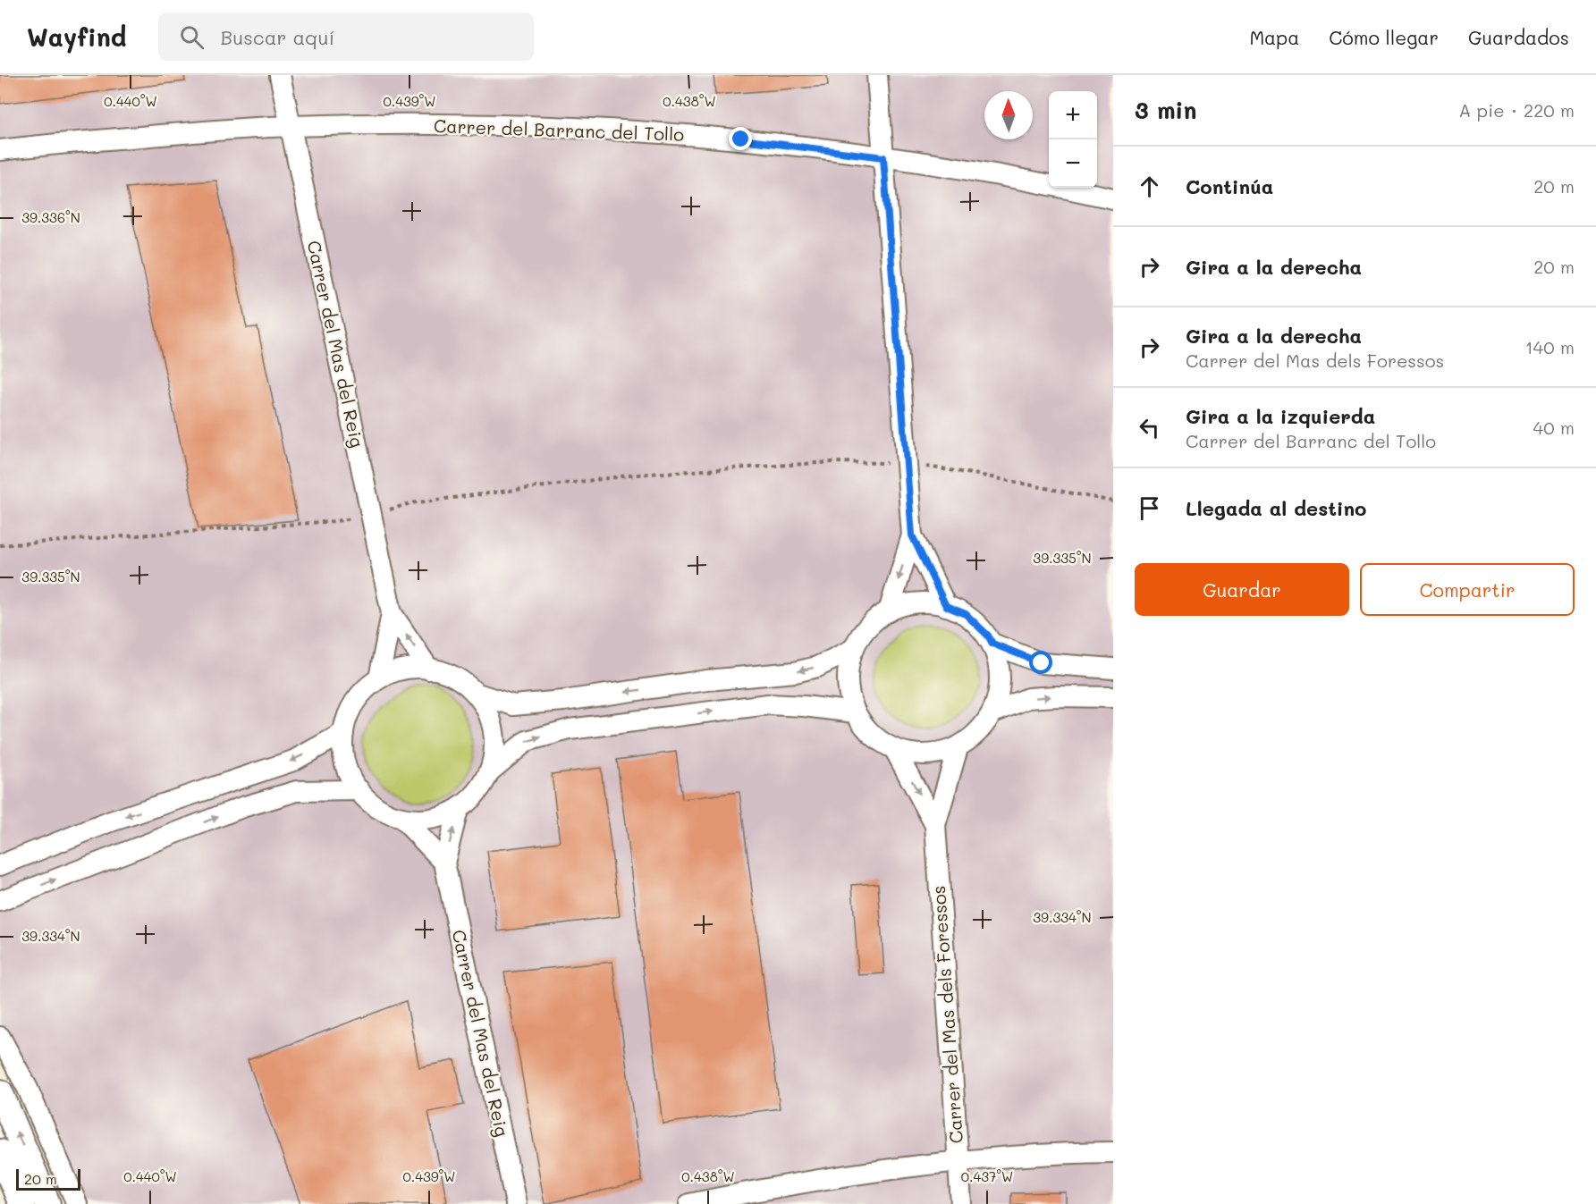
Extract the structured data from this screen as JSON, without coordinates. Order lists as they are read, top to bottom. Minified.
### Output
{"streets":{"street":["Carrer del Barranc del Tollo","Carrer del Mas del Reig","Carrer del Mas dels Foressos"]},"crossings":[["Carrer del Barranc del Tollo","Carrer del Mas del Reig"]],"scale_bar":"20 m","north":"top","page":{"header":"Wayfind","search":"Buscar aquí","nav":["Mapa","Cómo llegar","Guardados"],"heading":["3 min","A pie · 220 m"],"map_buttons":["+","−"],"list":[["Continúa","20 m"],["Gira a la derecha","20 m"],["Gira a la derecha","Carrer del Mas dels Foressos","140 m"],["Gira a la izquierda","Carrer del Barranc del Tollo","40 m"],"Llegada al destino"],"buttons":["Guardar","Compartir"],"scale":"20 m"},"coordinates":["0.440°W","0.439°W","0.438°W","39.336°N","39.335°N","39.334°N","0.437°W"]}
